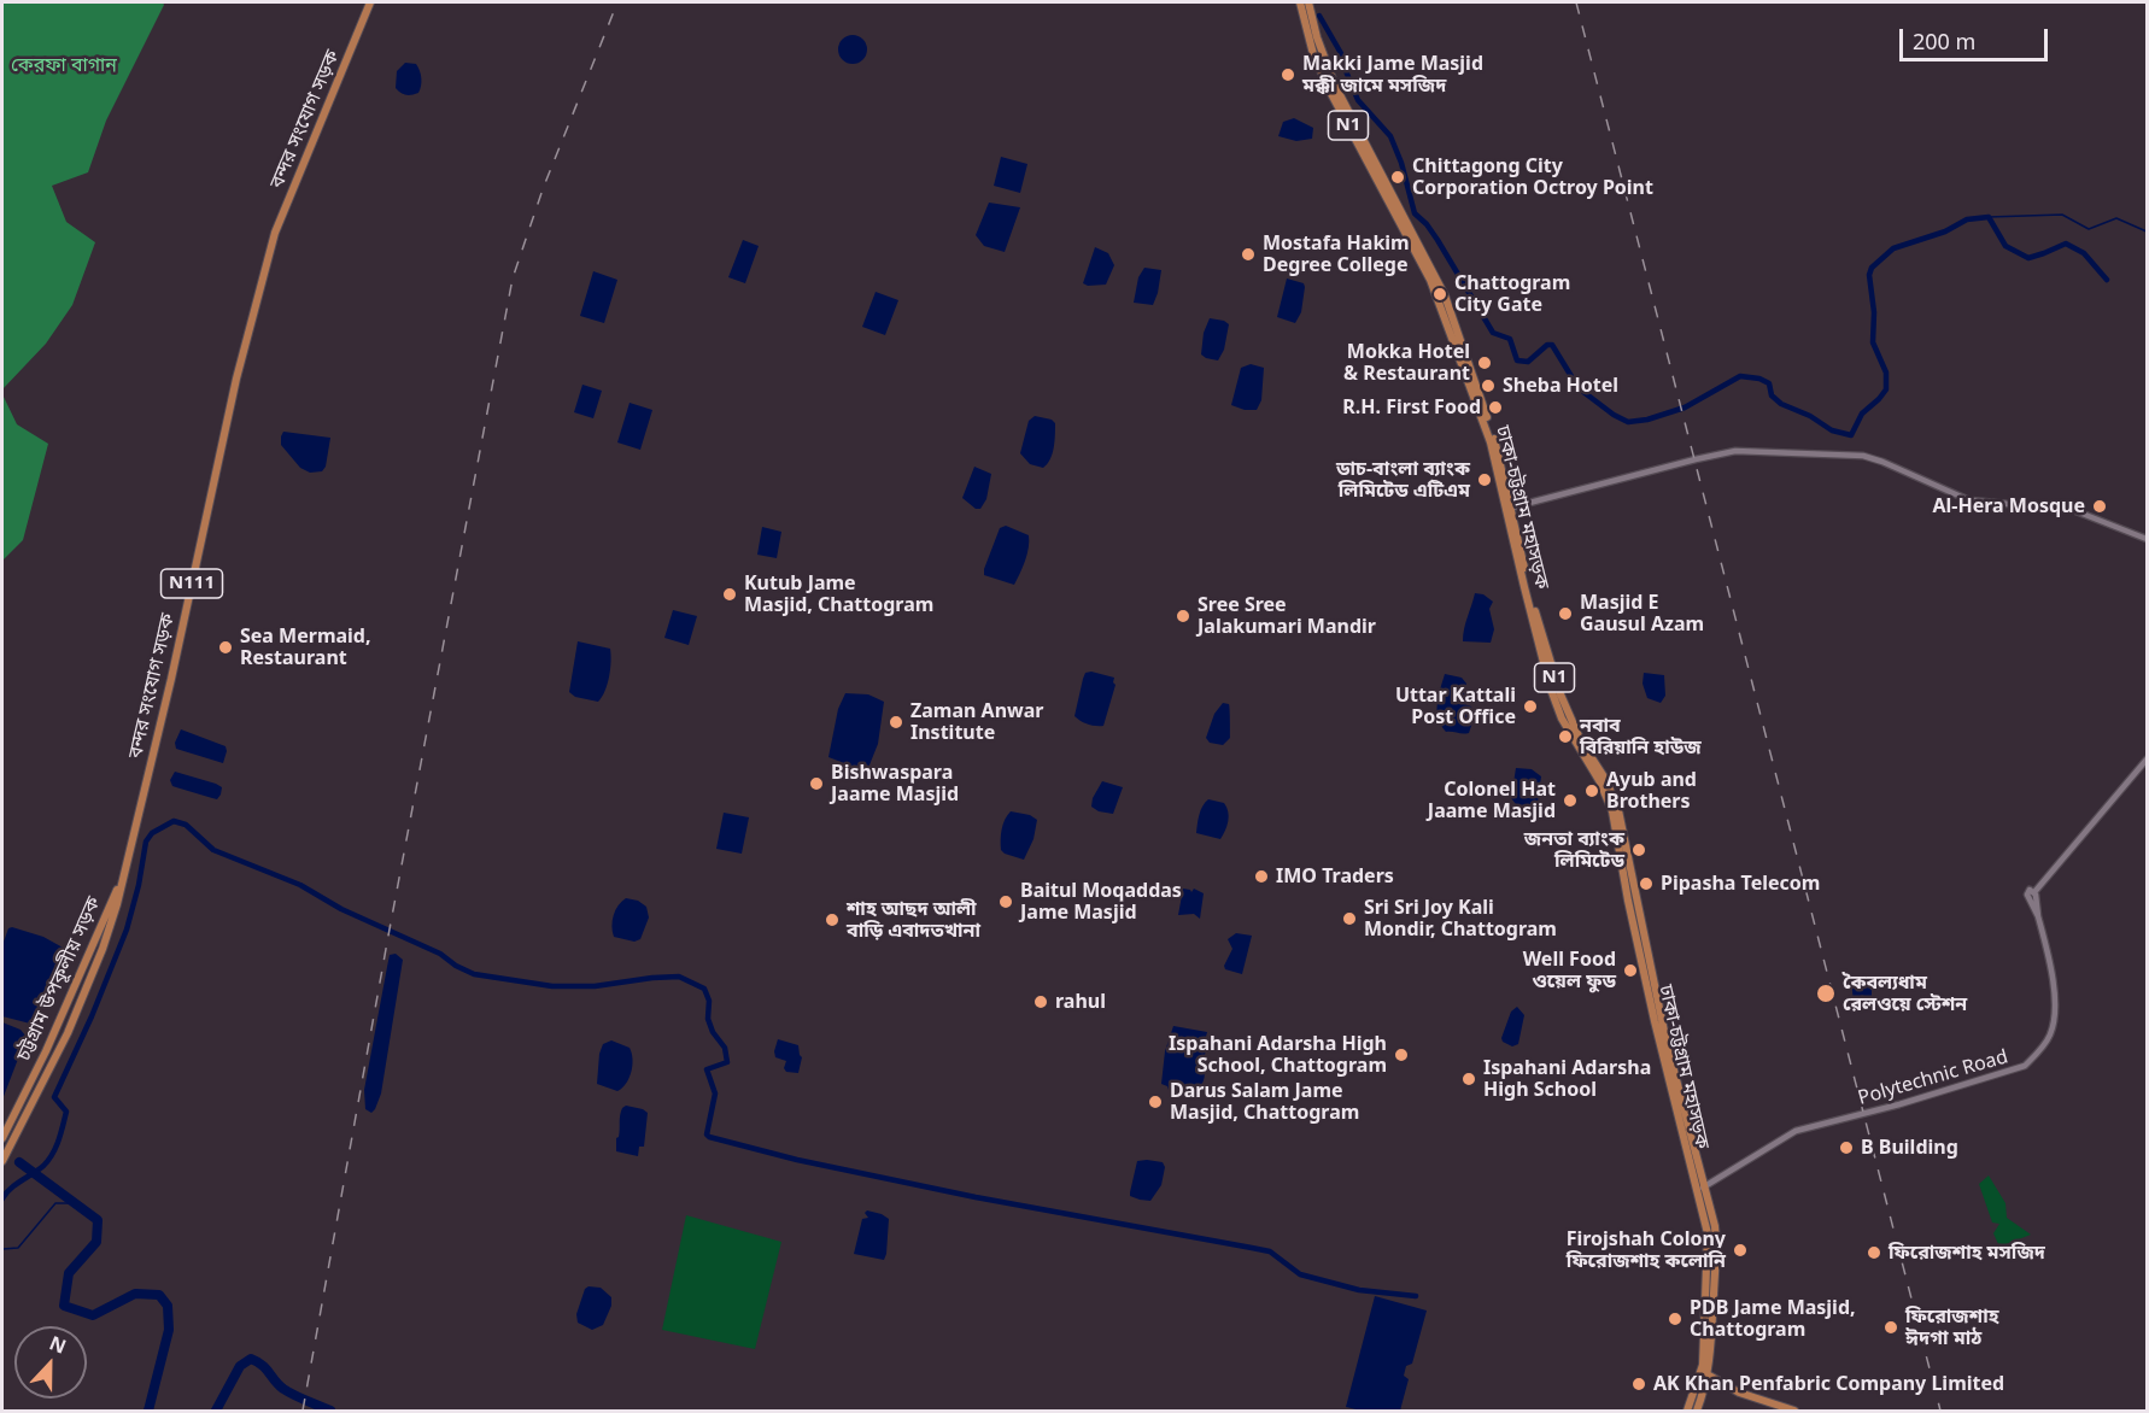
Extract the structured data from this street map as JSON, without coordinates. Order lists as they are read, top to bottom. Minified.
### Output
{"streets":{"highway":["বন্দর সংযোগ সড়ক","N1","ঢাকা-চট্টগ্রাম মহাসড়ক","N111","চট্টগ্রাম উপকূলীয় সড়ক"],"street":["Polytechnic Road"]},"crossings":[["বন্দর সংযোগ সড়ক","চট্টগ্রাম উপকূলীয় সড়ক"],["ঢাকা-চট্টগ্রাম মহাসড়ক","Polytechnic Road"]],"parks":["কেরফা বাগান"],"places":["Makki Jame Masjid মক্কী জামে মসজিদ","Chittagong City Corporation Octroy Point","Mostafa Hakim Degree College","Chattogram City Gate","Mokka Hotel & Restaurant","Sheba Hotel","R.H. First Food","ডাচ-বাংলা ব্যাংক লিমিটেড এটিএম","Al-Hera Mosque","Kutub Jame Masjid, Chattogram","Masjid E Gausul Azam","Sree Sree Jalakumari Mandir","Sea Mermaid, Restaurant","Uttar Kattali Post Office","Zaman Anwar Institute","নবাব বিরিয়ানি হাউজ","Bishwaspara Jaame Masjid","Ayub and Brothers","Colonel Hat Jaame Masjid","জনতা ব্যাংক লিমিটেড","IMO Traders","Pipasha Telecom","Baitul Moqaddas Jame Masjid","Sri Sri Joy Kali Mondir, Chattogram","শাহ আছদ আলী বাড়ি এবাদতখানা","Well Food ওয়েল ফুড","কৈবল্যধাম রেলওয়ে স্টেশন","rahul","Ispahani Adarsha High School, Chattogram","Ispahani Adarsha High School","Darus Salam Jame Masjid, Chattogram","B Building","Firojshah Colony ফিরোজশাহ কলোনি","ফিরোজশাহ মসজিদ","PDB Jame Masjid, Chattogram","ফিরোজশাহ ঈদগা মাঠ","AK Khan Penfabric Company Limited"],"scale_bar":"200 m","north":"top"}
